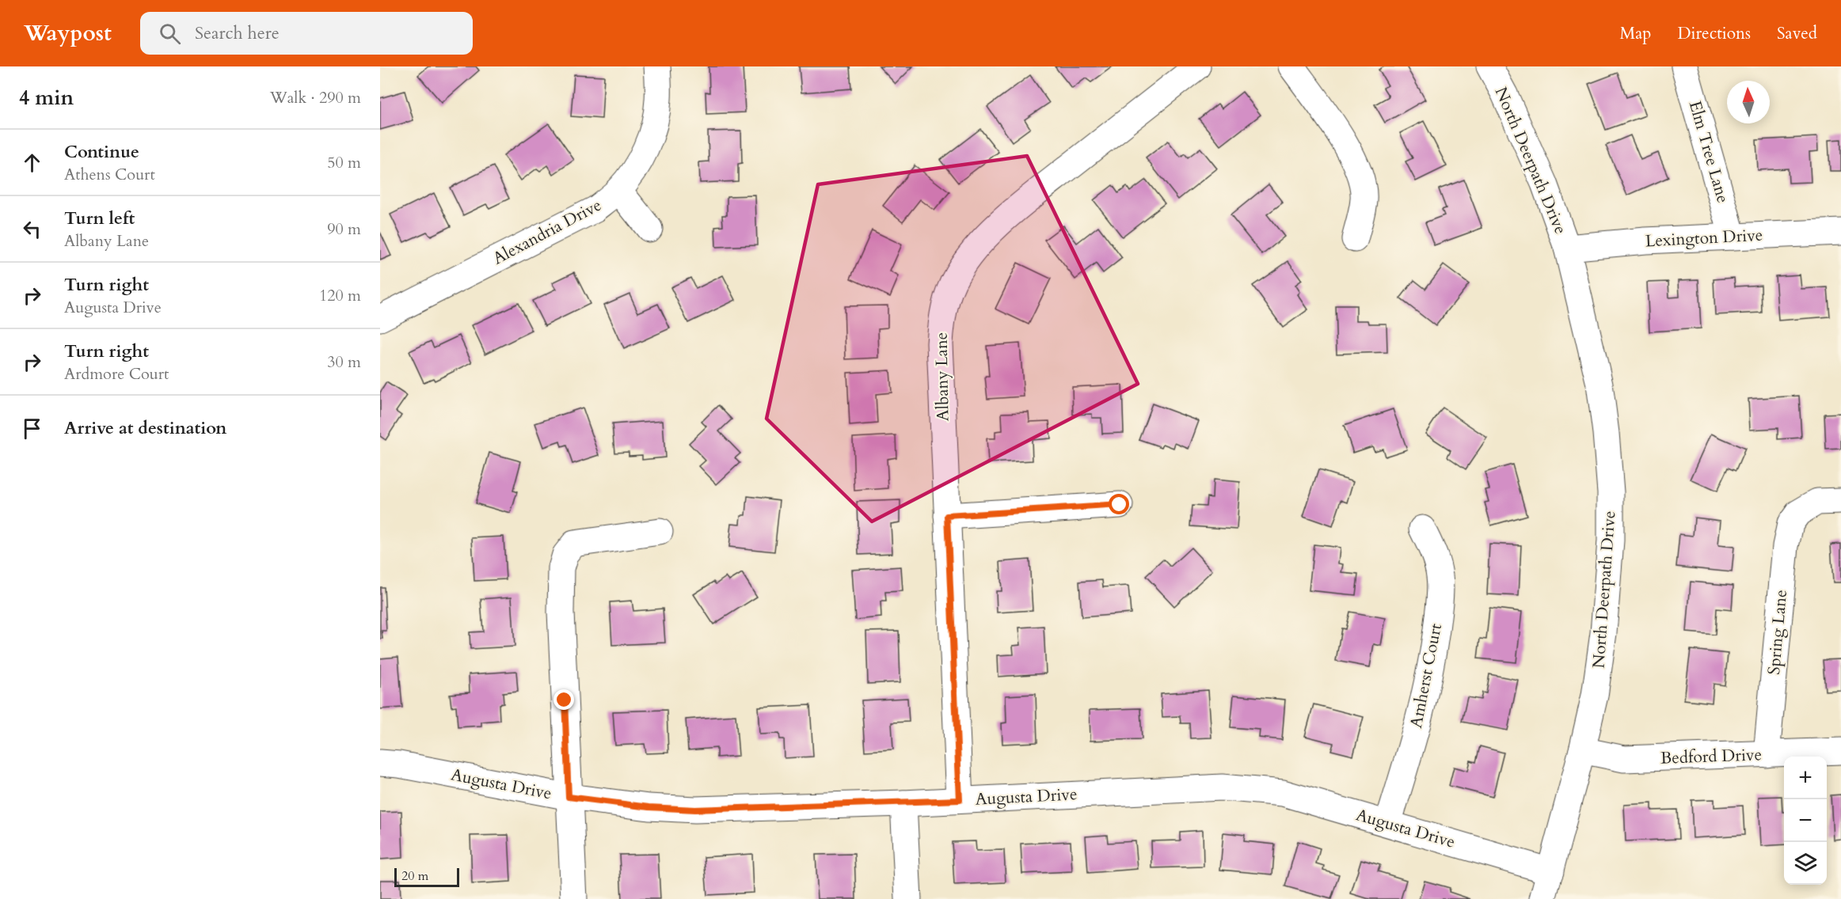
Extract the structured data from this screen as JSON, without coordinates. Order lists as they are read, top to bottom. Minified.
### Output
{"streets":{"street":["Elm Tree Lane","North Deerpath Drive","Alexandria Drive","Lexington Drive","Albany Lane","Spring Lane","Amherst Court","Bedford Drive","Augusta Drive"]},"crossings":[["Elm Tree Lane","Lexington Drive"],["North Deerpath Drive","Lexington Drive"],["North Deerpath Drive","Bedford Drive"],["North Deerpath Drive","Augusta Drive"],["Albany Lane","Augusta Drive"],["Spring Lane","Bedford Drive"],["Amherst Court","Augusta Drive"]],"scale_bar":"20 m","north":"top","page":{"header":"Waypost","search":"Search here","nav":["Map","Directions","Saved"],"heading":["4 min","Walk · 290 m"],"list":[["Continue","Athens Court","50 m"],["Turn left","Albany Lane","90 m"],["Turn right","Augusta Drive","120 m"],["Turn right","Ardmore Court","30 m"],"Arrive at destination"],"map_buttons":["+","−"],"scale":"20 m"}}
